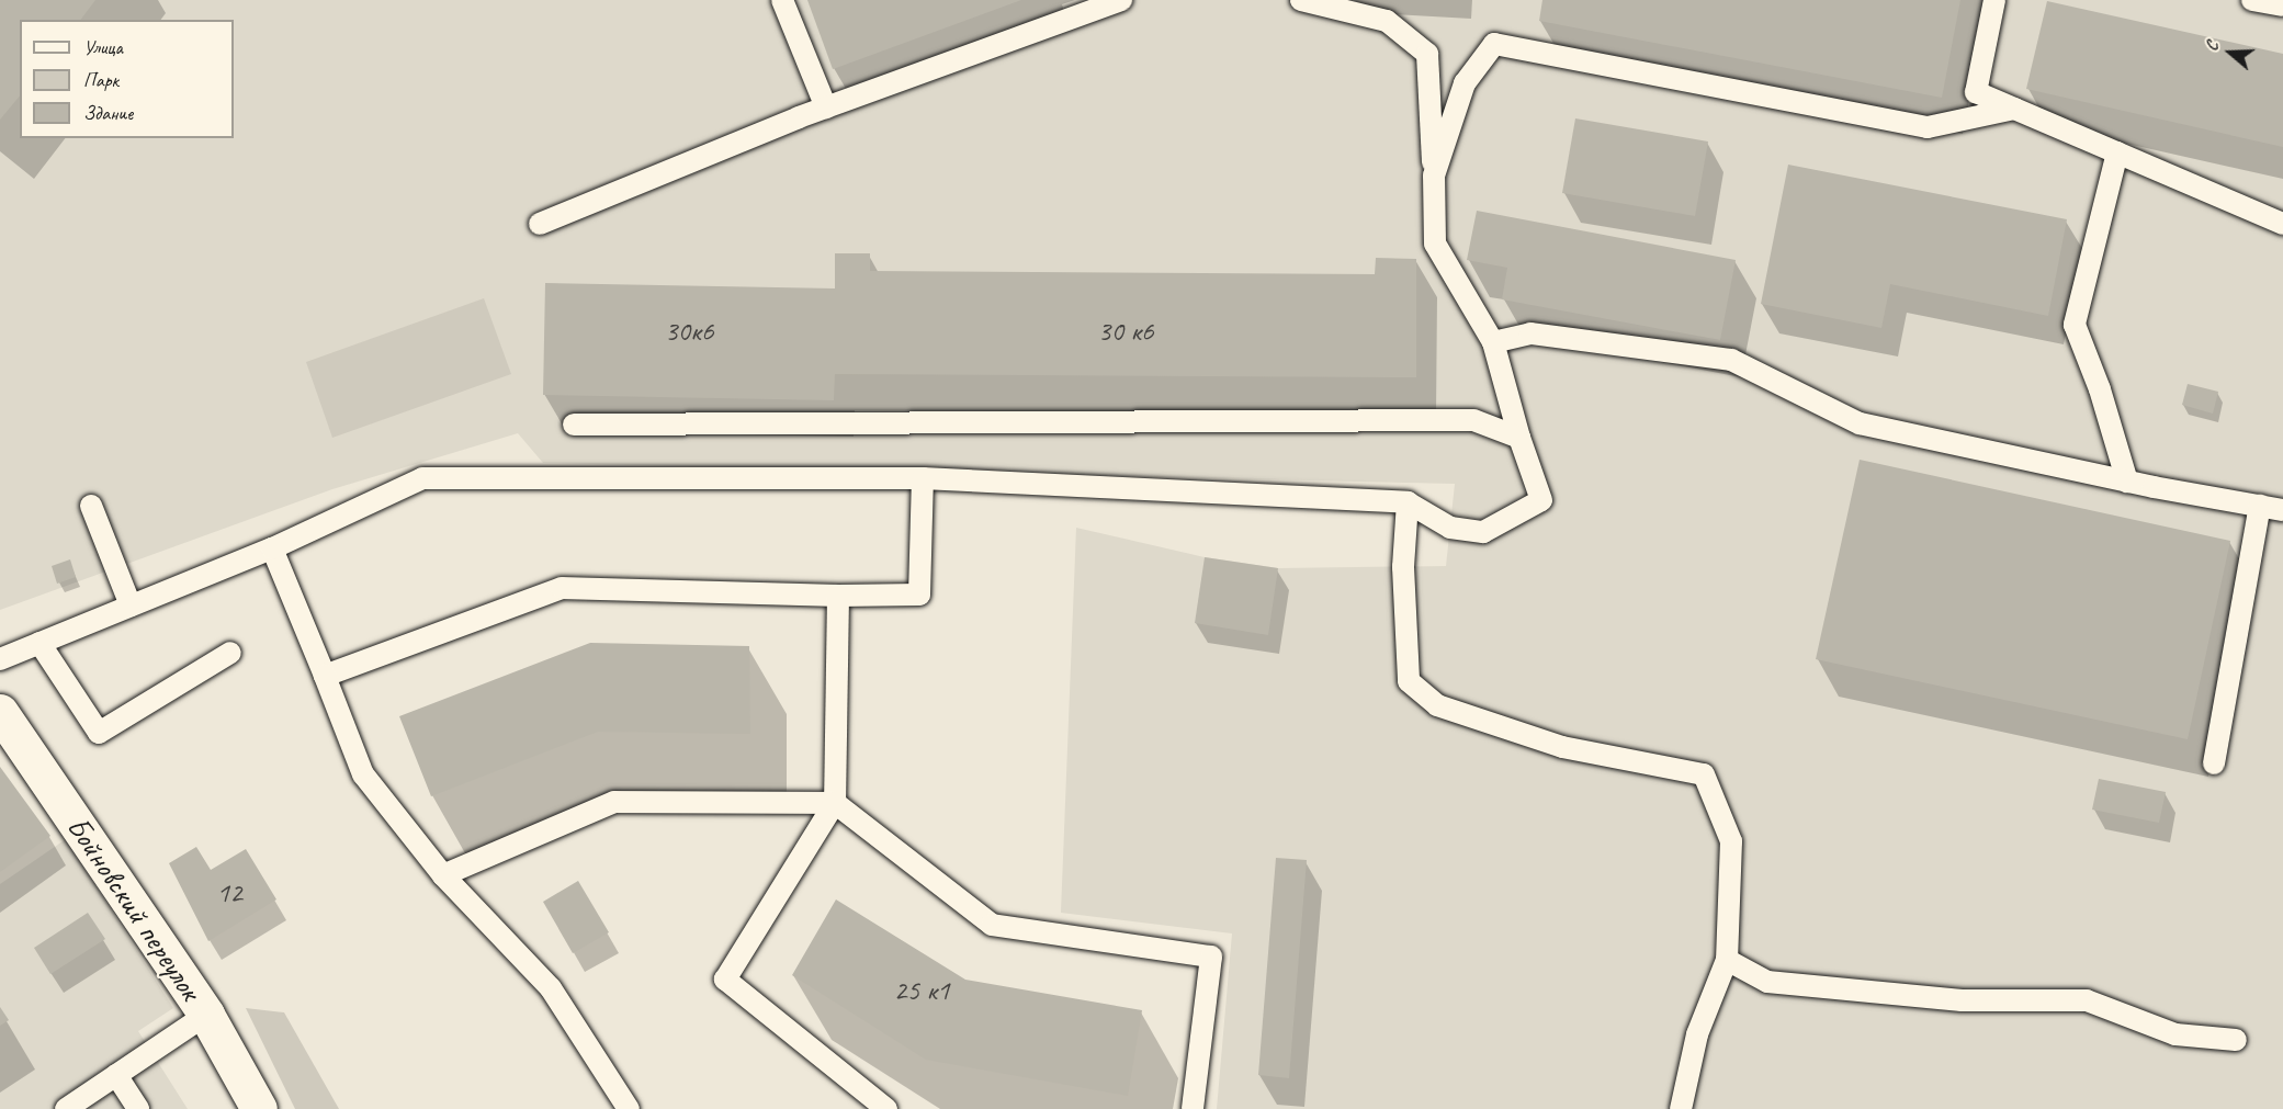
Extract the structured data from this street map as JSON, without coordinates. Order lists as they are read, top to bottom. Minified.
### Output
{"streets":{"street":["Бойновский переулок"]},"house_numbers":["30к6","30 к6","12","25 к1"],"legend":["Улица","Парк","Здание"],"north":"left"}
